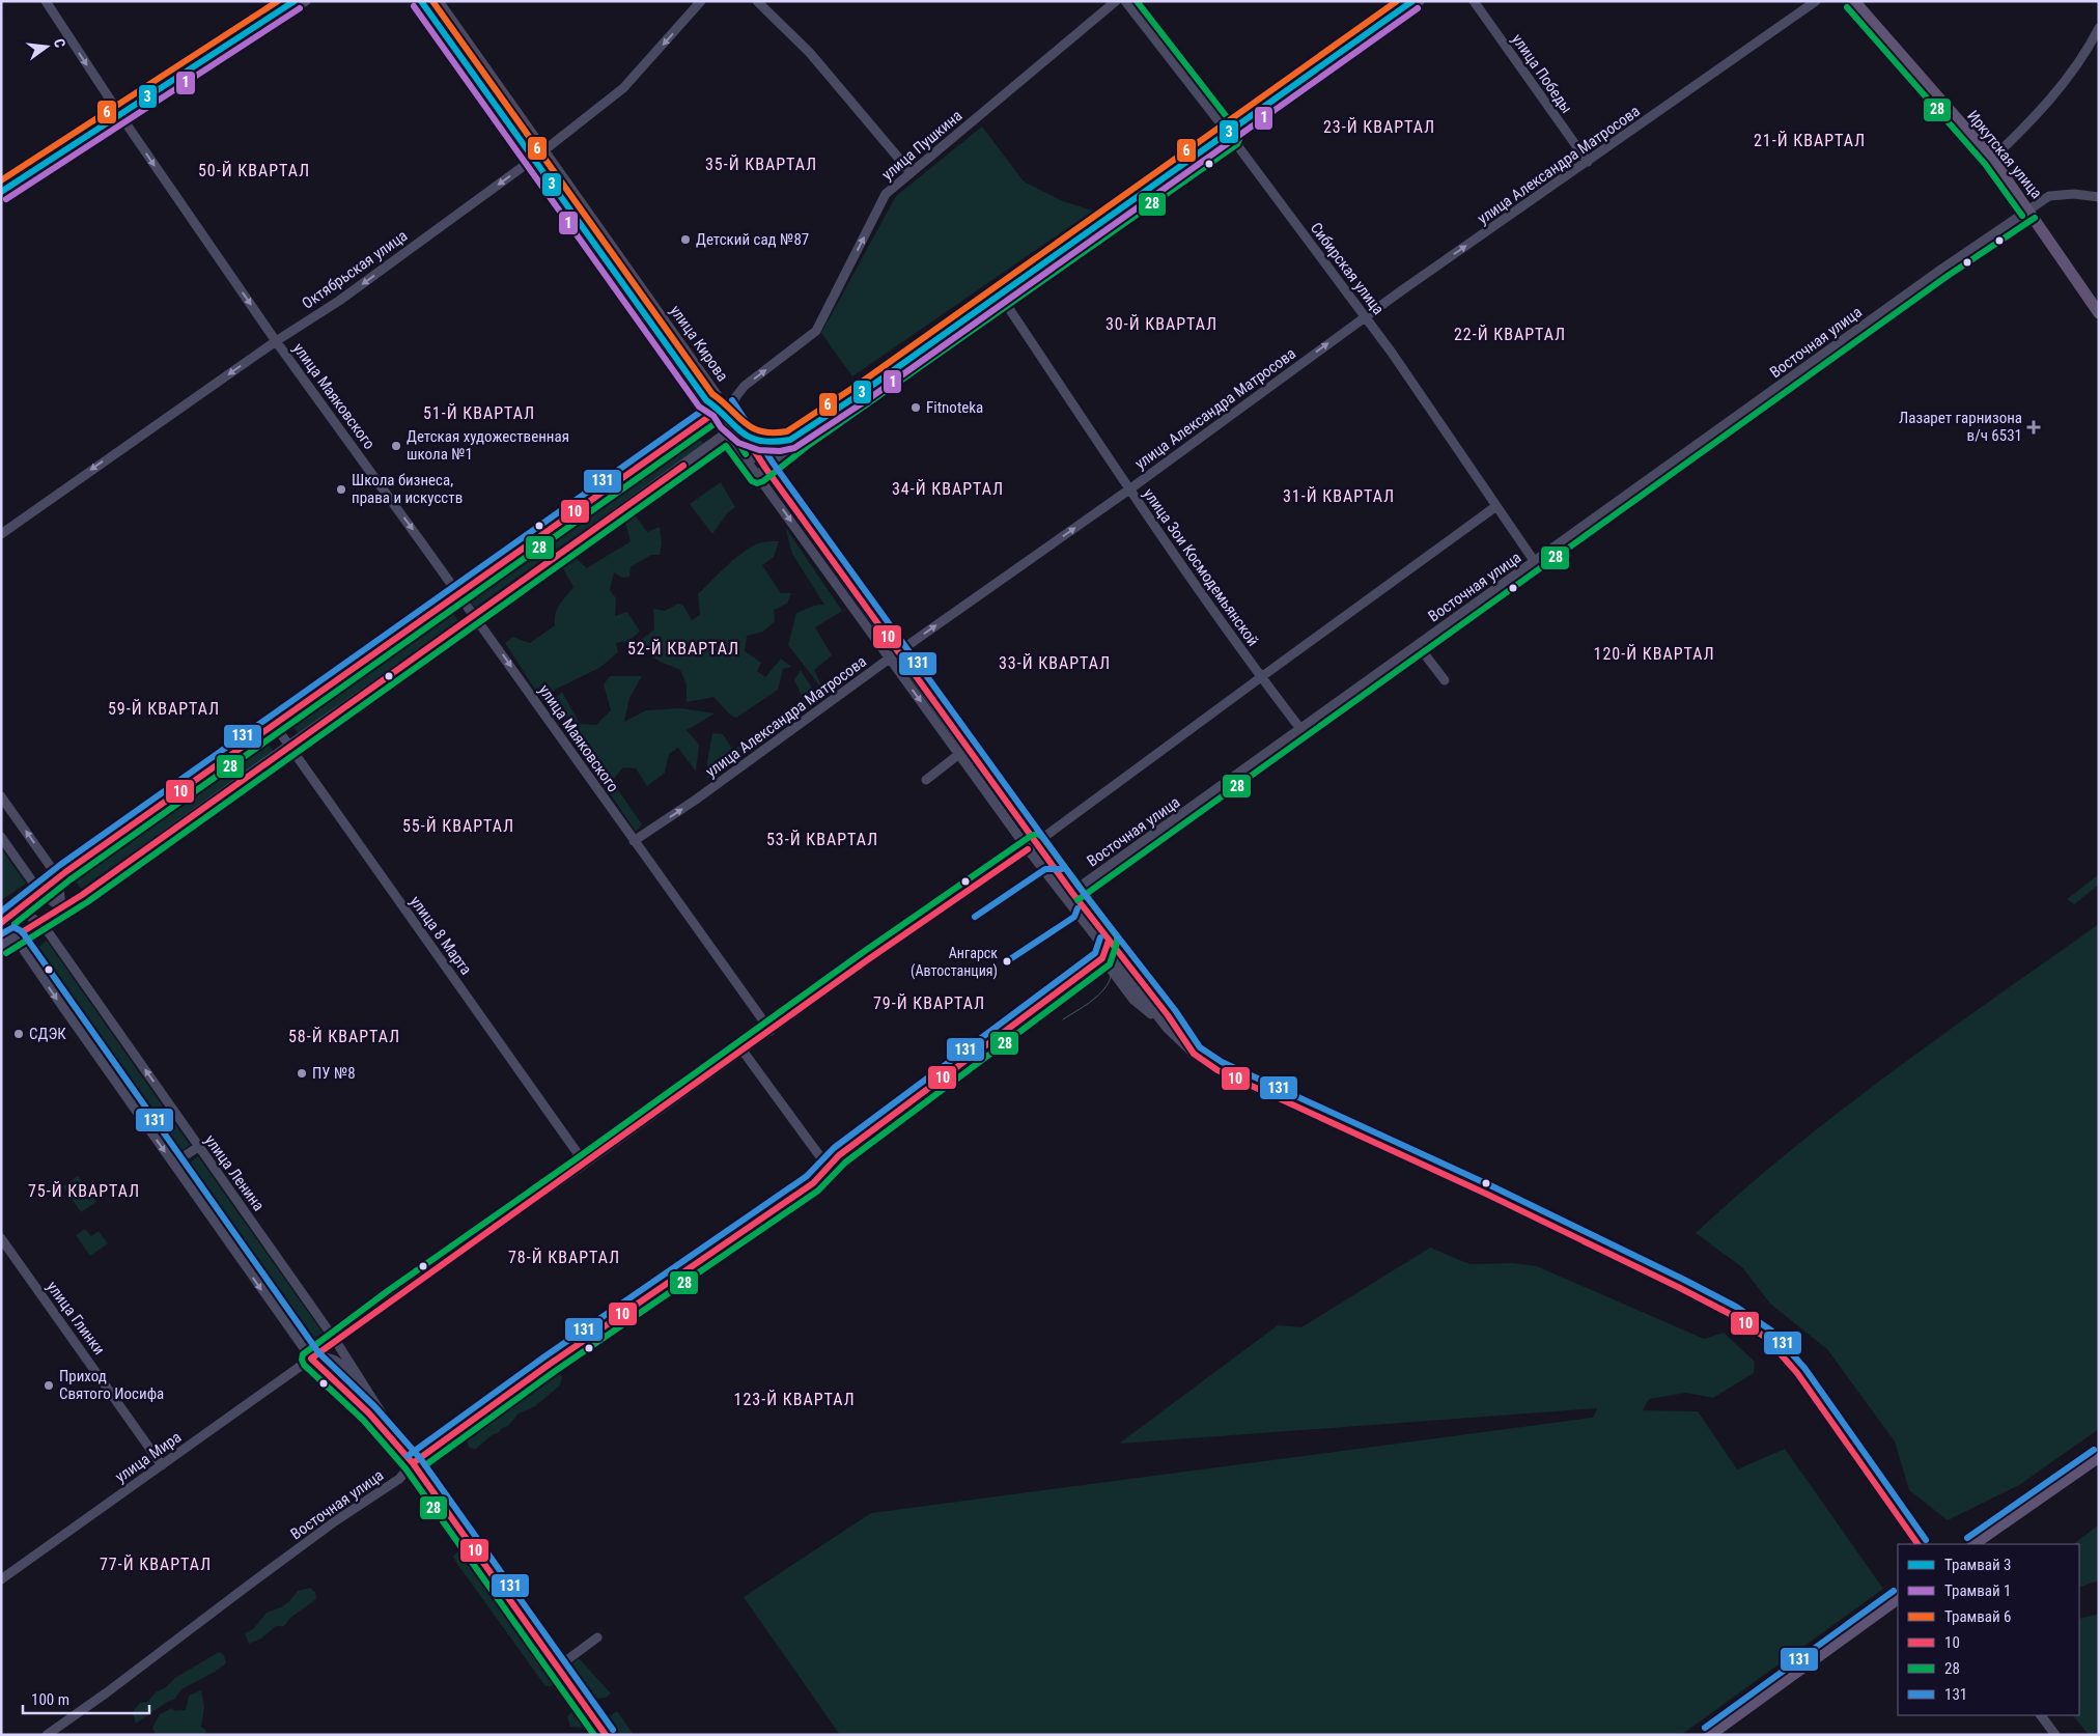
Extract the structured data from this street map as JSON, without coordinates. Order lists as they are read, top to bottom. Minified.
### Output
{"streets":{"main road":["Иркутская улица"],"street":["улица Победы","улица Пушкина","улица Александра Матросова","Сибирская улица","Октябрьская улица","Восточная улица","улица Кирова","улица Маяковского","улица Зои Космодемьянской","улица 8 Марта","улица Ленина","улица Глинки","улица Мира"]},"crossings":[["улица Победы","улица Александра Матросова"],["улица Пушкина","улица Кирова"],["Иркутская улица","Восточная улица"],["улица Александра Матросова","Сибирская улица"],["улица Александра Матросова","улица Кирова"],["улица Александра Матросова","улица Маяковского"],["улица Александра Матросова","улица Зои Космодемьянской"],["Сибирская улица","Восточная улица"],["Сибирская улица","улица Мира"],["Октябрьская улица","улица Кирова"],["Октябрьская улица","улица Маяковского"],["Восточная улица","улица Кирова"],["Восточная улица","улица Зои Космодемьянской"],["Восточная улица","улица Ленина"],["улица Кирова","улица Мира"],["улица Маяковского","улица Мира"],["улица Зои Космодемьянской","улица Мира"],["улица 8 Марта","улица Мира"],["улица Ленина","улица Мира"],["улица Глинки","улица Мира"]],"one_way":["улица Александра Матросова","Октябрьская улица","улица Маяковского"],"districts":["23-Й КВАРТАЛ","21-Й КВАРТАЛ","35-Й КВАРТАЛ","50-Й КВАРТАЛ","30-Й КВАРТАЛ","22-Й КВАРТАЛ","51-Й КВАРТАЛ","34-Й КВАРТАЛ","31-Й КВАРТАЛ","52-Й КВАРТАЛ","120-Й КВАРТАЛ","33-Й КВАРТАЛ","59-Й КВАРТАЛ","55-Й КВАРТАЛ","53-Й КВАРТАЛ","79-Й КВАРТАЛ","58-Й КВАРТАЛ","75-Й КВАРТАЛ","78-Й КВАРТАЛ","123-Й КВАРТАЛ","77-Й КВАРТАЛ"],"places":{"other":["Детский сад №87","Fitnoteka","Детская художественная школа №1","Школа бизнеса, права и искусств","Ангарск (Автостанция)","СДЭК","ПУ №8","Приход Святого Иосифа"],"health":["Лазарет гарнизона в/ч 6531"]},"lines":["tram line 3","tram line 6","transit line 28","tram line 1","transit line 131","transit line 10"],"legend":["Трамвай 3","Трамвай 1","Трамвай 6","10","28","131"],"scale_bar":"100 m","north":"right"}
